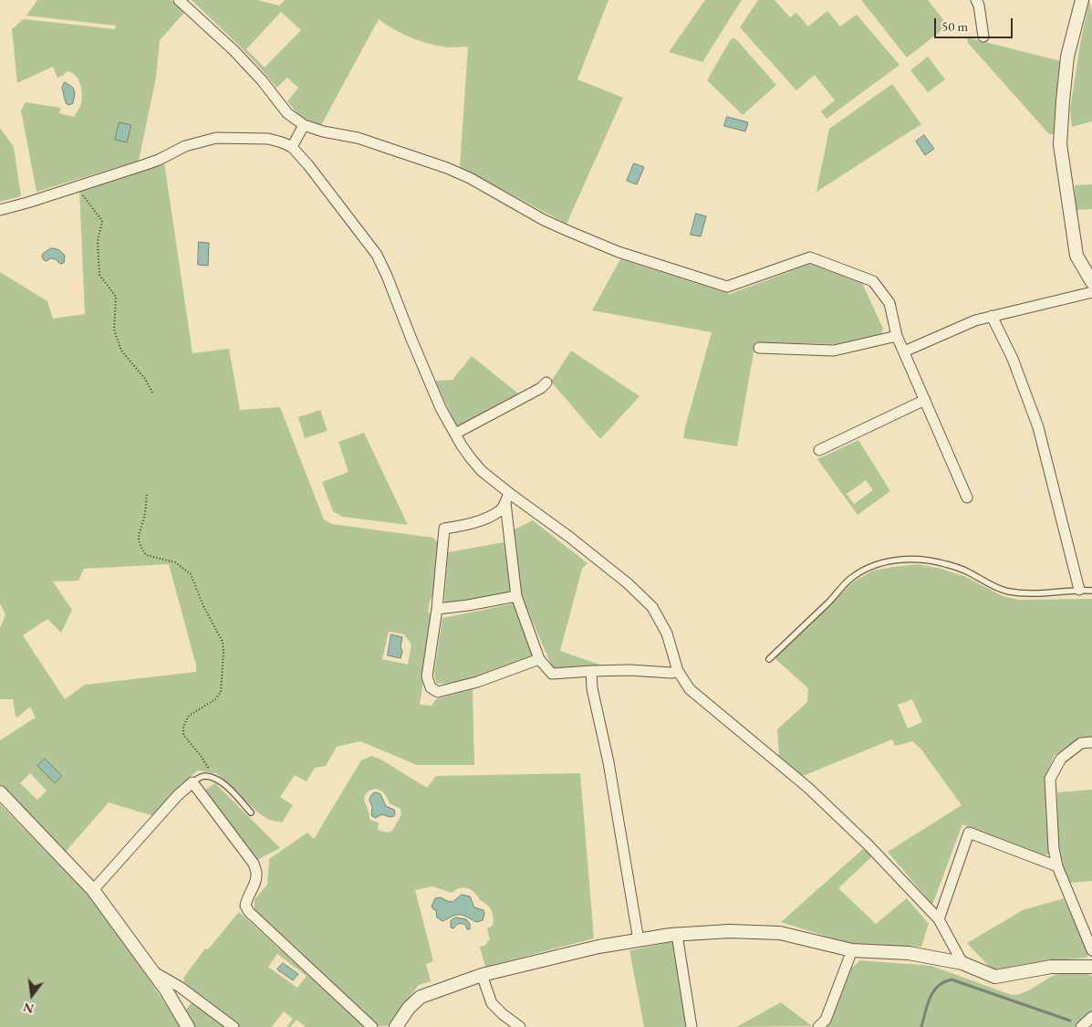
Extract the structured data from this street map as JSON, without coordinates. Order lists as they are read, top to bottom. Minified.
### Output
{"scale_bar":"50 m","north":"bottom"}
